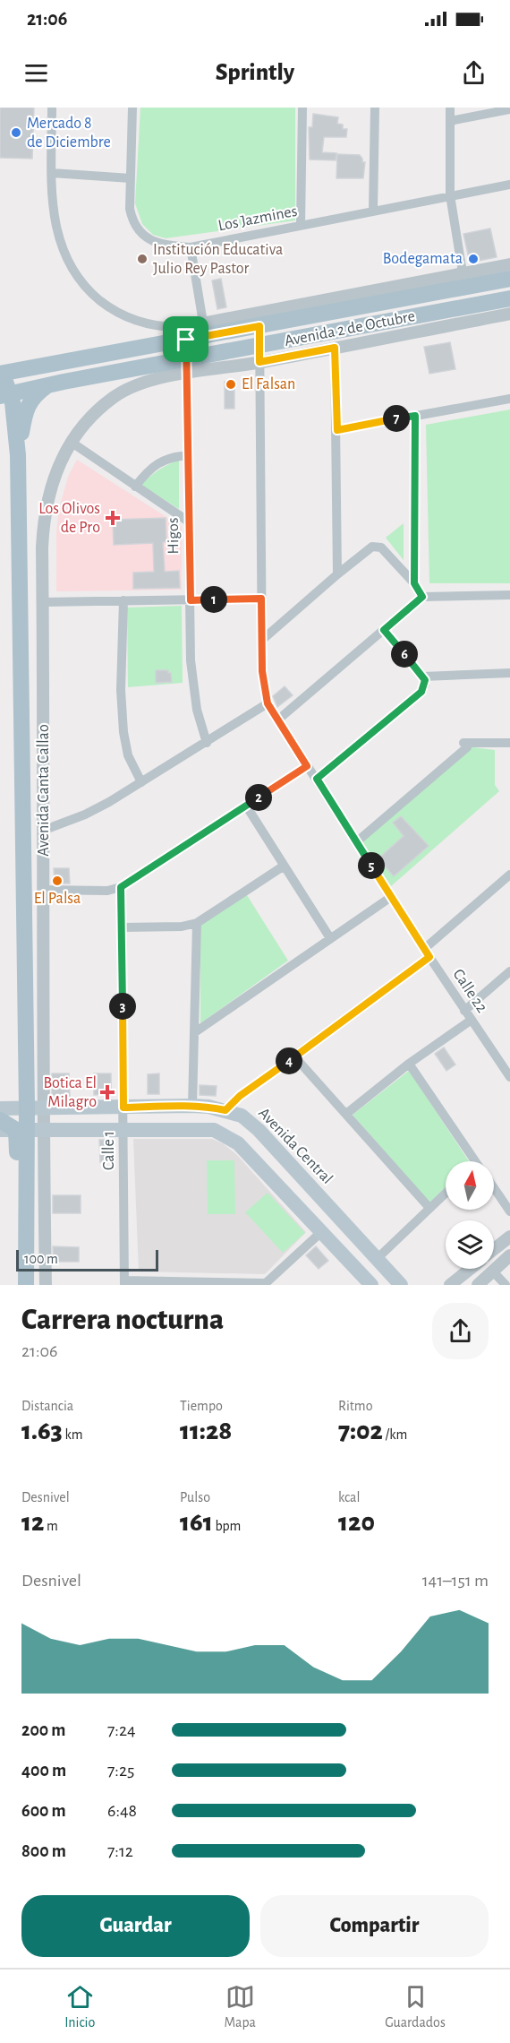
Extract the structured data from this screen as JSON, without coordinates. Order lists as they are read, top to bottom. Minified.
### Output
{"streets":{"main road":["Avenida 2 de Octubre","Avenida Canta Callao","Avenida Central"],"street":["Los Jazmines","Higos","Calle 22","Calle 1"]},"crossings":[["Avenida 2 de Octubre","Higos"],["Avenida 2 de Octubre","Avenida Canta Callao"],["Higos","Avenida Canta Callao"],["Avenida Canta Callao","Avenida Central"],["Avenida Central","Calle 1"]],"places":{"other":["Mercado 8 de Diciembre","Institución Educativa Julio Rey Pastor","Bodegamata","El Falsan","El Palsa"],"health":["Los Olivos de Pro","Botica El Milagro"]},"scale_bar":"100 m","north":"top","page":{"status":"21:06","header":"Sprintly","pins":["7","1","6","2","5","3","4"],"scale":"100 m","heading":["Carrera nocturna","21:06"],"stats":[["Distancia","1.63 km"],["Tiempo","11:28"],["Ritmo","7:02 /km"],["Desnivel","12 m"],["Pulso","161 bpm"],["kcal","120"]],"chart":["Desnivel","141–151 m"],"list":[{"name":"200 m","note":"7:24"},{"name":"400 m","note":"7:25"},{"name":"600 m","note":"6:48"},{"name":"800 m","note":"7:12"}],"buttons":["Guardar","Compartir"],"tabs":["Inicio","Mapa","Guardados"]}}
